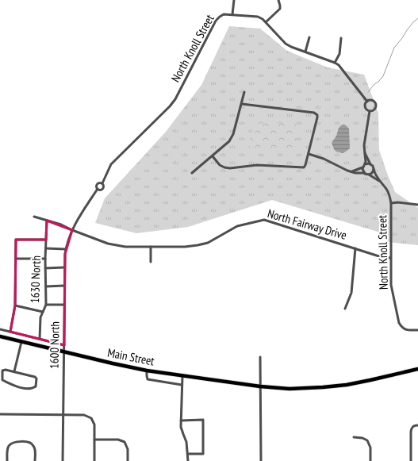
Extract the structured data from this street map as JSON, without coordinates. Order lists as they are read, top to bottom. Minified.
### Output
{"streets":{"main road":["Main Street"],"street":["North Knoll Street","North Fairway Drive","1630 North","1600 North"]},"crossings":[["North Knoll Street","North Fairway Drive"],["North Knoll Street","1600 North"],["North Fairway Drive","1630 North"],["North Fairway Drive","1600 North"],["1600 North","Main Street"]]}
